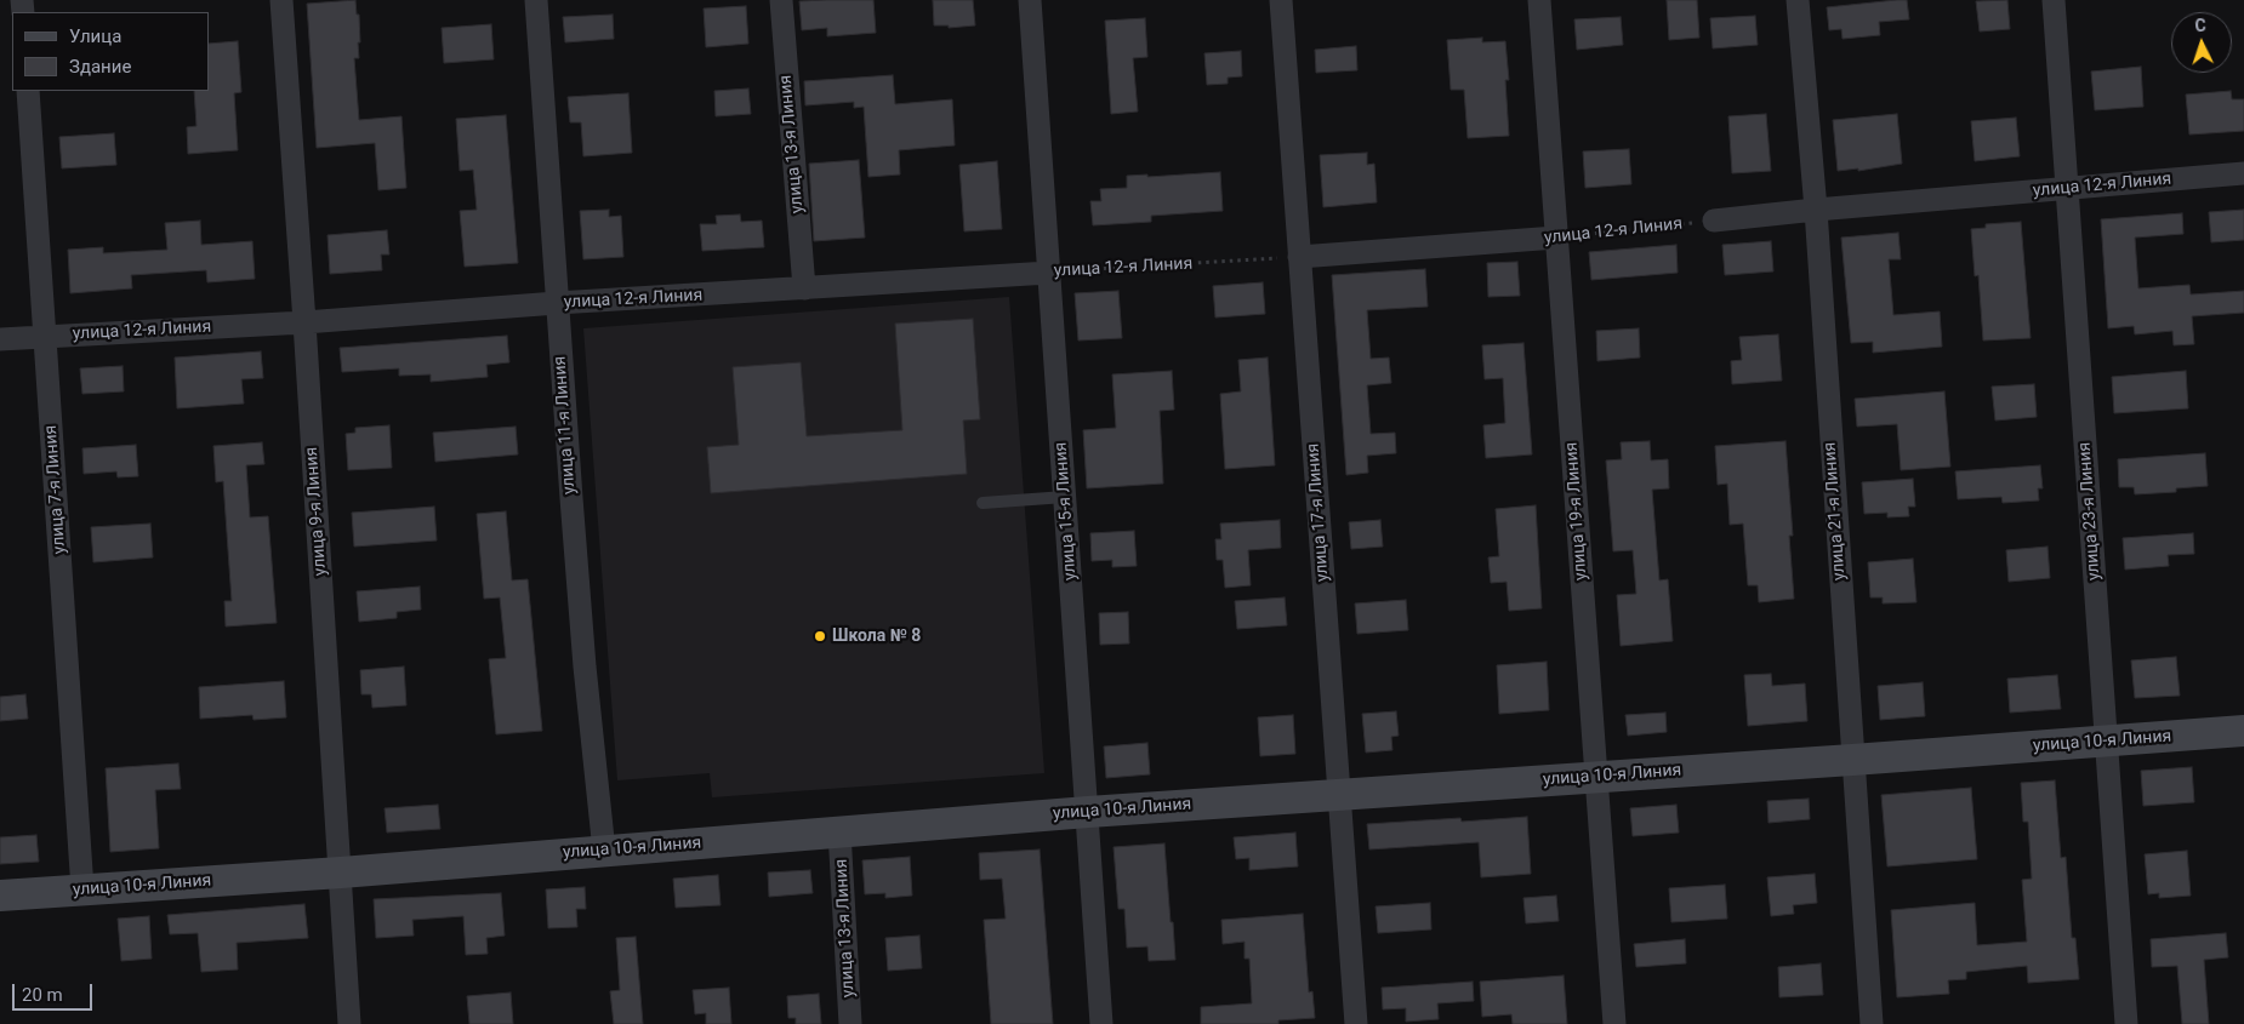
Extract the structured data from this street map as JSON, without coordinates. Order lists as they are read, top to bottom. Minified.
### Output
{"streets":{"street":["улица 13-я Линия","улица 12-я Линия","улица 11-я Линия","улица 7-я Линия","улица 9-я Линия","улица 15-я Линия","улица 19-я Линия","улица 21-я Линия","улица 23-я Линия","улица 17-я Линия","улица 10-я Линия"]},"crossings":[["улица 13-я Линия","улица 12-я Линия"],["улица 13-я Линия","улица 10-я Линия"],["улица 12-я Линия","улица 11-я Линия"],["улица 12-я Линия","улица 7-я Линия"],["улица 12-я Линия","улица 9-я Линия"],["улица 12-я Линия","улица 15-я Линия"],["улица 12-я Линия","улица 19-я Линия"],["улица 12-я Линия","улица 21-я Линия"],["улица 12-я Линия","улица 23-я Линия"],["улица 12-я Линия","улица 17-я Линия"],["улица 11-я Линия","улица 10-я Линия"],["улица 7-я Линия","улица 10-я Линия"],["улица 9-я Линия","улица 10-я Линия"],["улица 15-я Линия","улица 10-я Линия"],["улица 19-я Линия","улица 10-я Линия"],["улица 21-я Линия","улица 10-я Линия"],["улица 23-я Линия","улица 10-я Линия"],["улица 17-я Линия","улица 10-я Линия"]],"places":["Школа № 8"],"legend":["Улица","Здание"],"scale_bar":"20 m","north":"top"}
